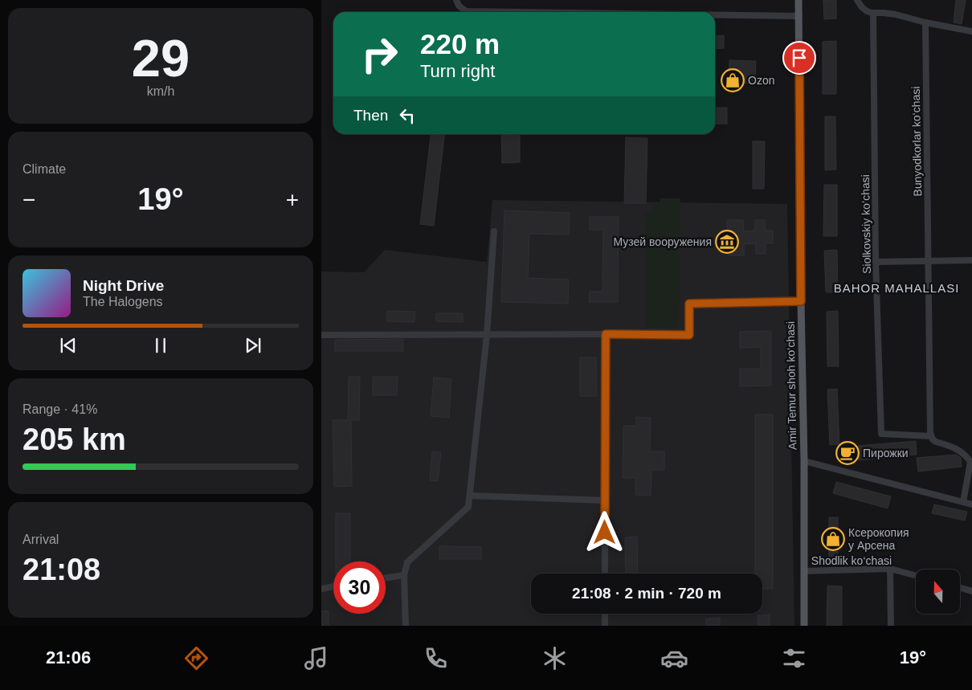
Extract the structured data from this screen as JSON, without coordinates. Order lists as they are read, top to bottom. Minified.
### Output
{"streets":{"main road":["Amir Temur shoh ko‘chasi"],"street":["Bunyodkorlar ko‘chasi","Siolkovskiy ko‘chasi","Shodlik ko‘chasi"]},"crossings":[["Bunyodkorlar ko‘chasi","Siolkovskiy ko‘chasi"],["Amir Temur shoh ko‘chasi","Shodlik ko‘chasi"]],"districts":["BAHOR MAHALLASI"],"places":{"shop":["Ozon","Ксерокопия у Арсена"],"museum":["Музей вооружения"],"cafe":["Пирожки"]},"north":"top","page":{"tile":[["29","km/h"],"Climate",["Range · 41%","205 km"],["Arrival","21:08"]],"turn":["220 m","Turn right"],"then":"Then","heat":["−","19°","+"],"song":["Night Drive","The Halogens"],"limit":"30","trip":"21:08 · 2 min · 720 m","tabs":["21:06","19°"]}}
